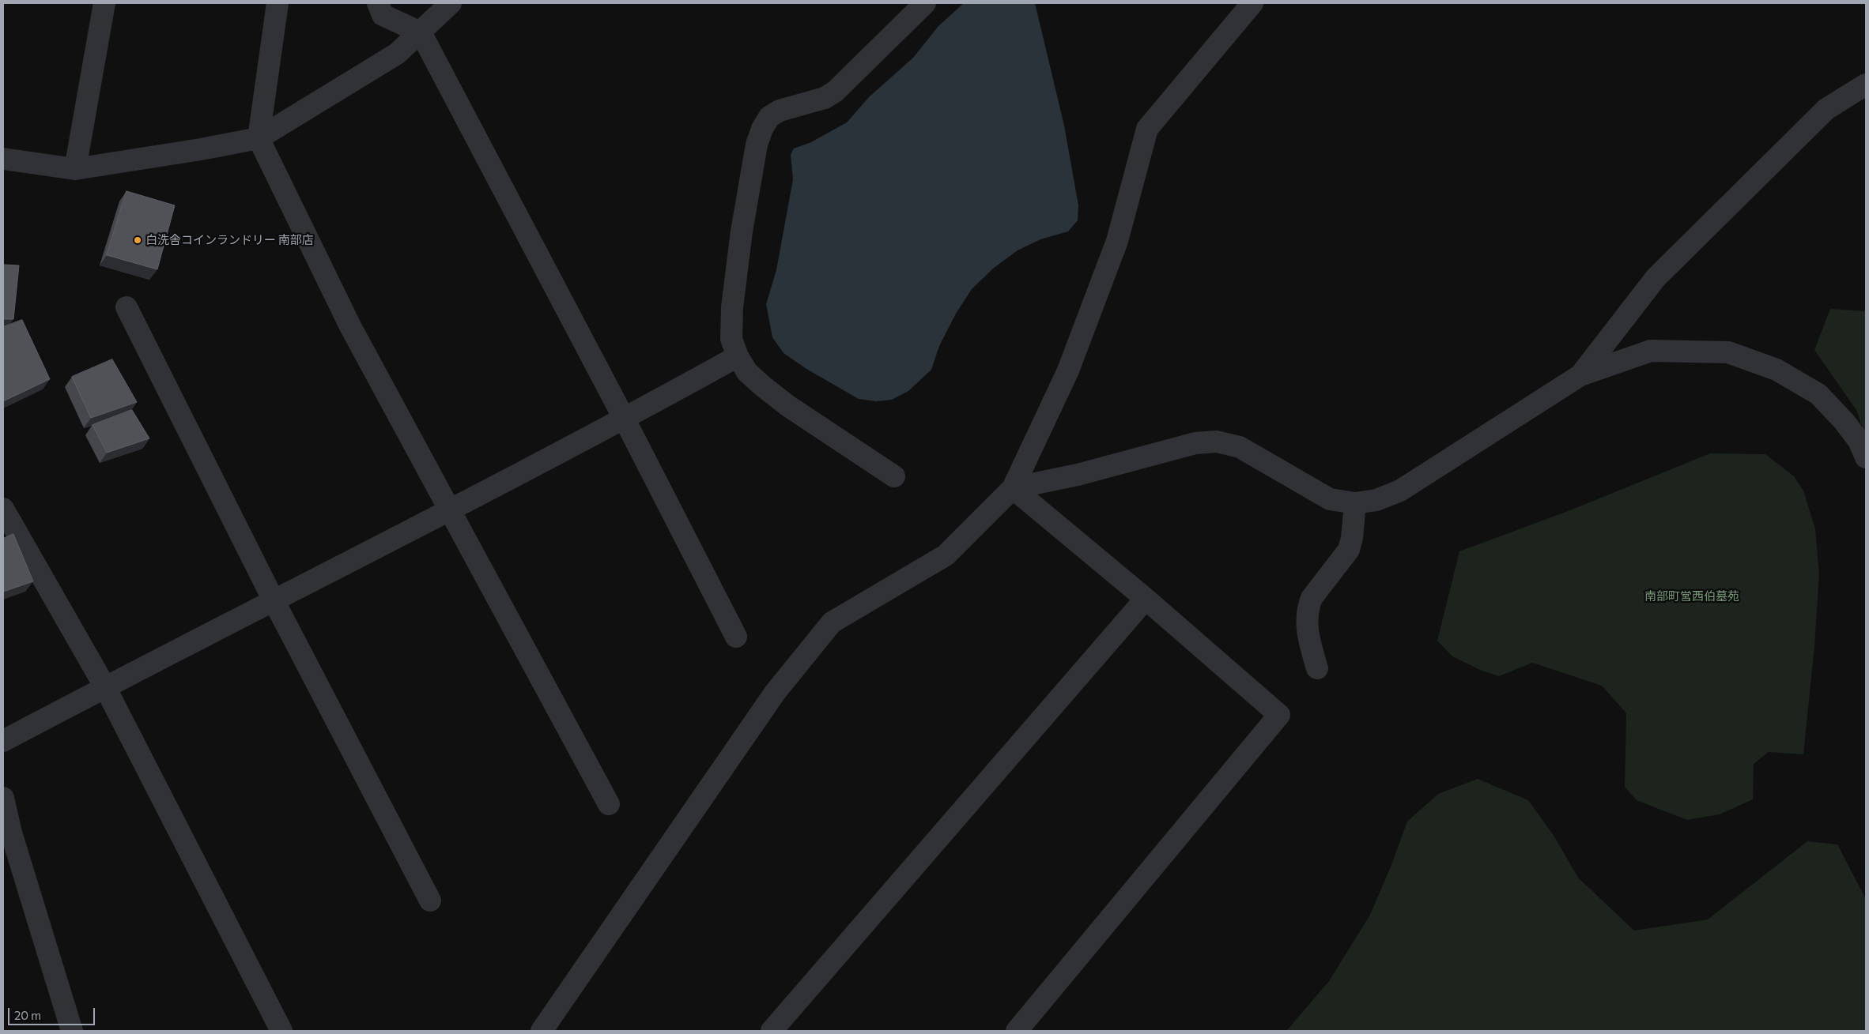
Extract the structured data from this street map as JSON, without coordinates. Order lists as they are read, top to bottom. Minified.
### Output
{"parks":["南部町営西伯墓苑"],"places":["白洗舎コインランドリー 南部店"],"scale_bar":"20 m"}
